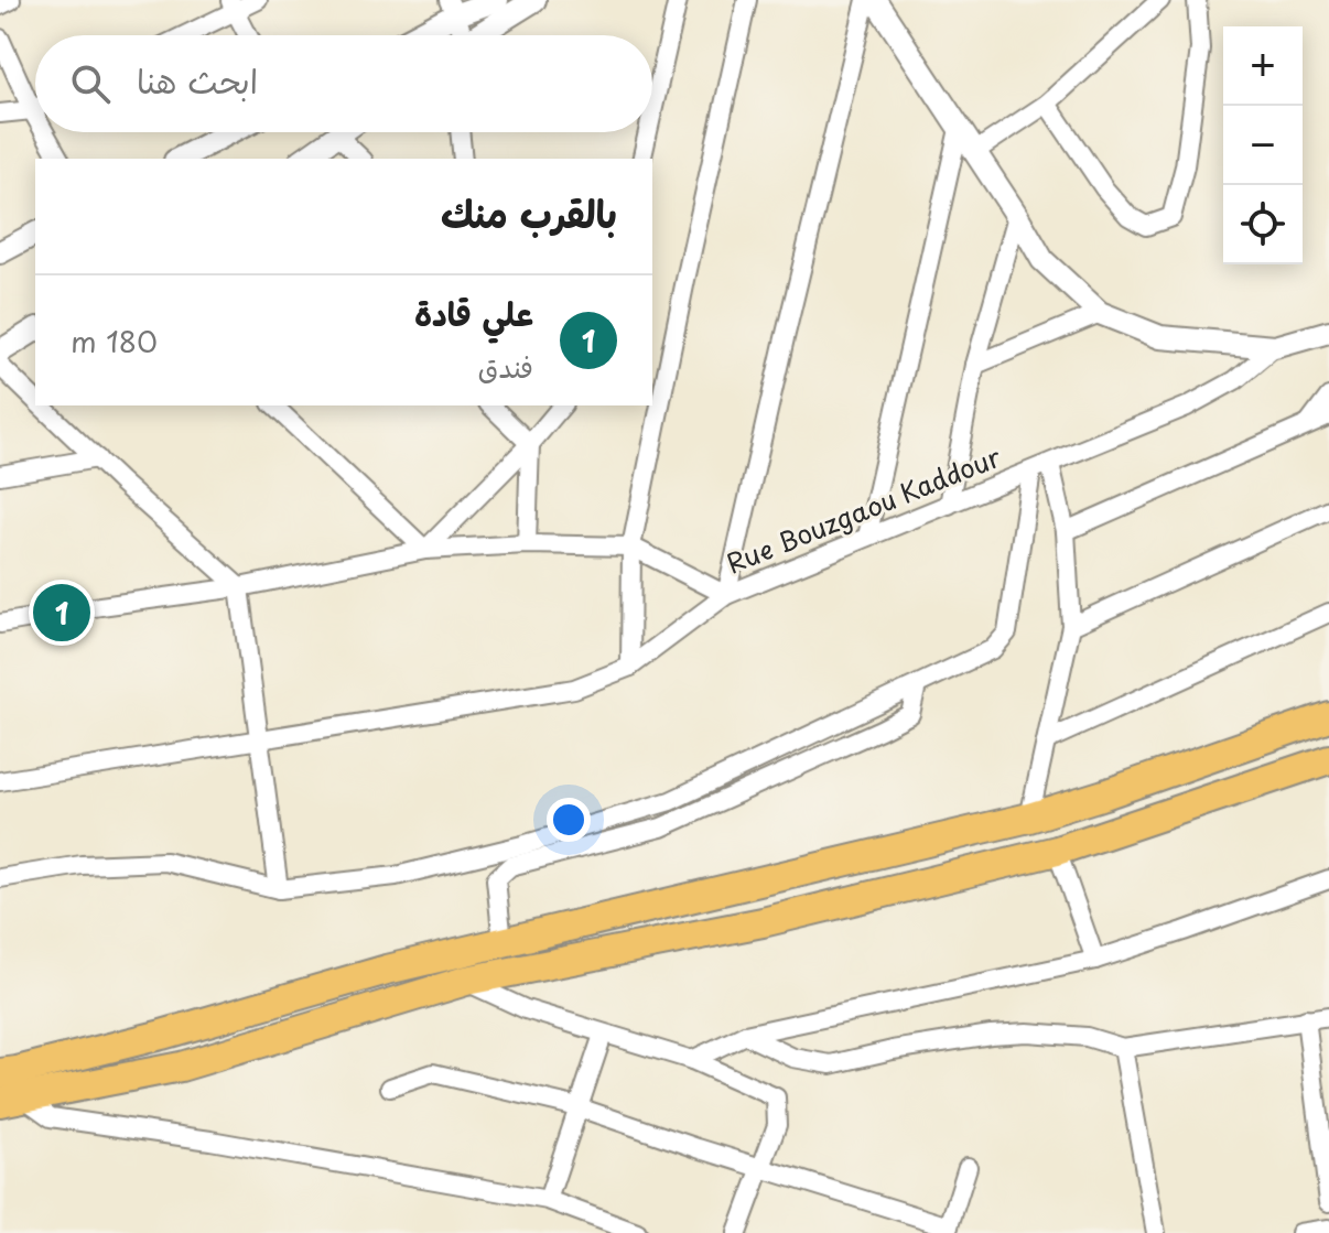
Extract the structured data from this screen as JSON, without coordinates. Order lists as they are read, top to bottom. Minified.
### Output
{"streets":{"street":["Rue Bouzgaou Kaddour"]},"page":{"map_buttons":["+","−"],"search":"ابحث هنا","heading":"بالقرب منك","list":[{"mark":"1","name":"علي قادة","note":"فندق","value":"180 m"}],"pins":"1"}}
